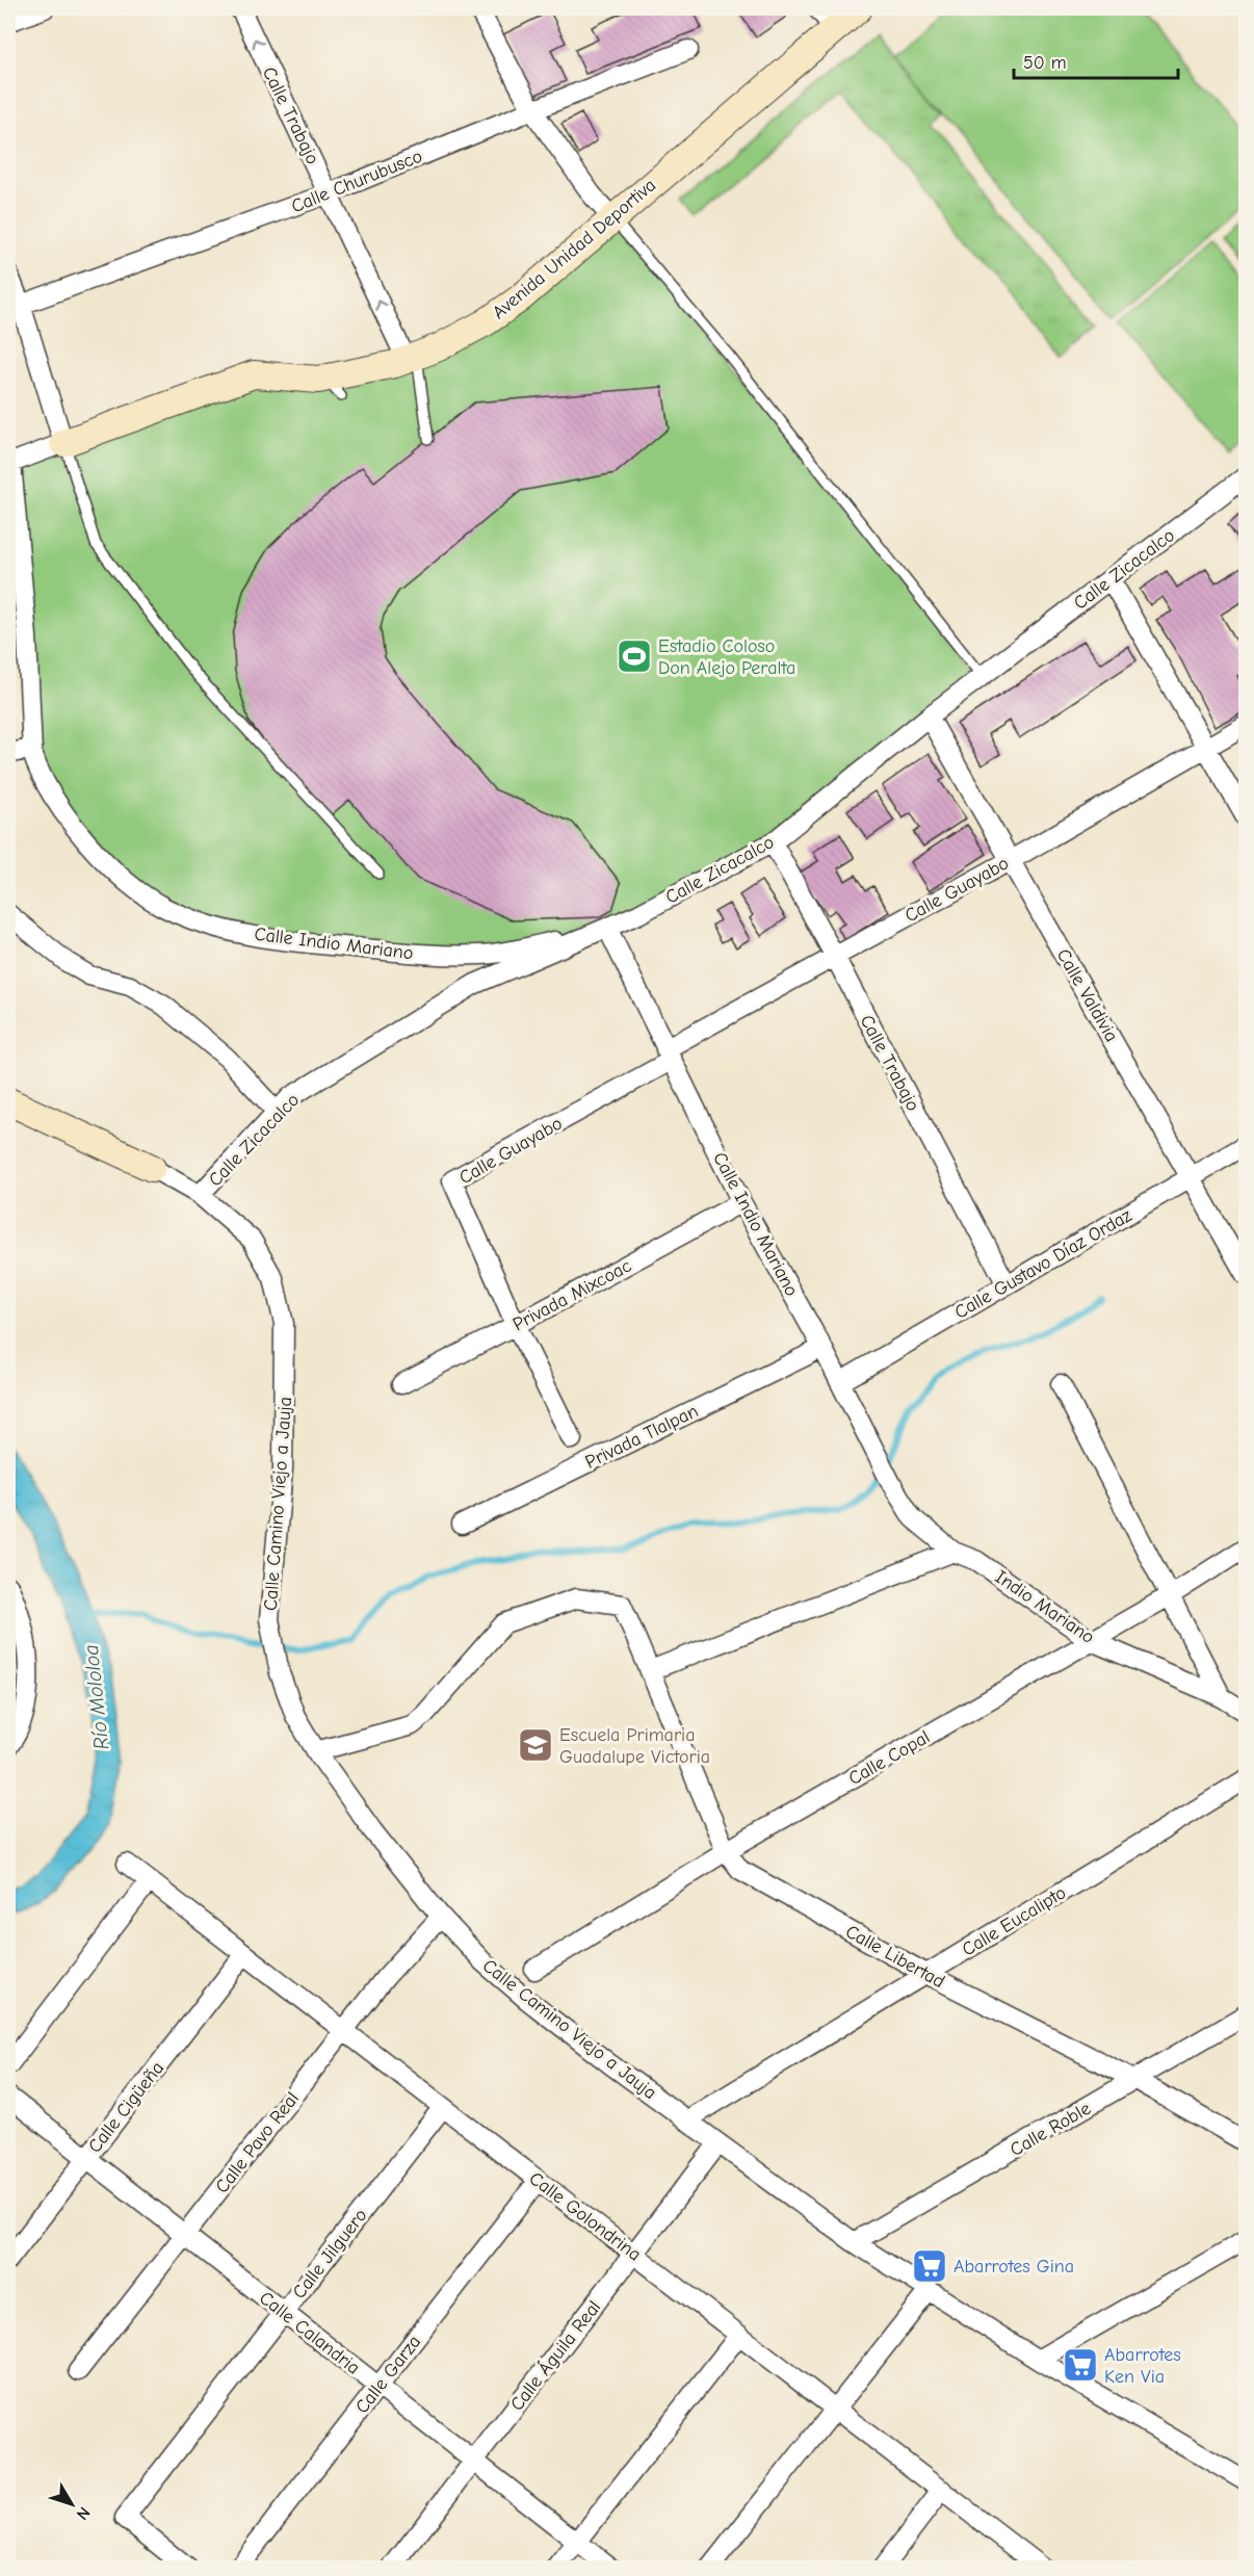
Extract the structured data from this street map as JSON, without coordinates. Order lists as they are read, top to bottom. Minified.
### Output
{"streets":{"street":["Calle Trabajo","Calle Churubusco","Avenida Unidad Deportiva","Calle Zicacalco","Calle Guayabo","Calle Indio Mariano","Calle Valdivia","Calle Gustavo Díaz Ordaz","Privada Mixcoac","Privada Tlalpan","Calle Camino Viejo a Jauja","Indio Mariano","Calle Copal","Calle Eucalipto","Calle Libertad","Calle Cigüeña","Calle Roble","Calle Pavo Real","Calle Golondrina","Calle Jilguero","Calle Calandria","Calle Águila Real","Calle Garza"]},"crossings":[["Calle Trabajo","Calle Churubusco"],["Calle Trabajo","Avenida Unidad Deportiva"],["Calle Trabajo","Calle Zicacalco"],["Calle Trabajo","Calle Guayabo"],["Calle Trabajo","Calle Gustavo Díaz Ordaz"],["Avenida Unidad Deportiva","Calle Indio Mariano"],["Calle Zicacalco","Calle Indio Mariano"],["Calle Zicacalco","Calle Valdivia"],["Calle Zicacalco","Calle Camino Viejo a Jauja"],["Calle Guayabo","Calle Indio Mariano"],["Calle Guayabo","Calle Valdivia"],["Calle Guayabo","Privada Mixcoac"],["Calle Indio Mariano","Calle Gustavo Díaz Ordaz"],["Calle Indio Mariano","Privada Mixcoac"],["Calle Indio Mariano","Privada Tlalpan"],["Calle Indio Mariano","Indio Mariano"],["Calle Valdivia","Calle Gustavo Díaz Ordaz"],["Calle Camino Viejo a Jauja","Calle Eucalipto"],["Calle Camino Viejo a Jauja","Calle Libertad"],["Calle Camino Viejo a Jauja","Calle Roble"],["Calle Camino Viejo a Jauja","Calle Pavo Real"],["Calle Camino Viejo a Jauja","Calle Águila Real"],["Indio Mariano","Calle Copal"],["Calle Copal","Calle Libertad"],["Calle Eucalipto","Calle Libertad"],["Calle Libertad","Calle Roble"],["Calle Cigüeña","Calle Golondrina"],["Calle Cigüeña","Calle Calandria"],["Calle Pavo Real","Calle Golondrina"],["Calle Pavo Real","Calle Calandria"],["Calle Golondrina","Calle Jilguero"],["Calle Golondrina","Calle Águila Real"],["Calle Golondrina","Calle Garza"],["Calle Jilguero","Calle Calandria"],["Calle Calandria","Calle Águila Real"],["Calle Calandria","Calle Garza"]],"one_way":["Calle Trabajo"],"water":["Río Mololoa"],"places":{"sports":["Estadio Coloso Don Alejo Peralta"],"school or university":["Escuela Primaria Guadalupe Victoria"],"supermarket":["Abarrotes Gina","Abarrotes Ken Via"]},"scale_bar":"50 m","north":"bottom right"}
